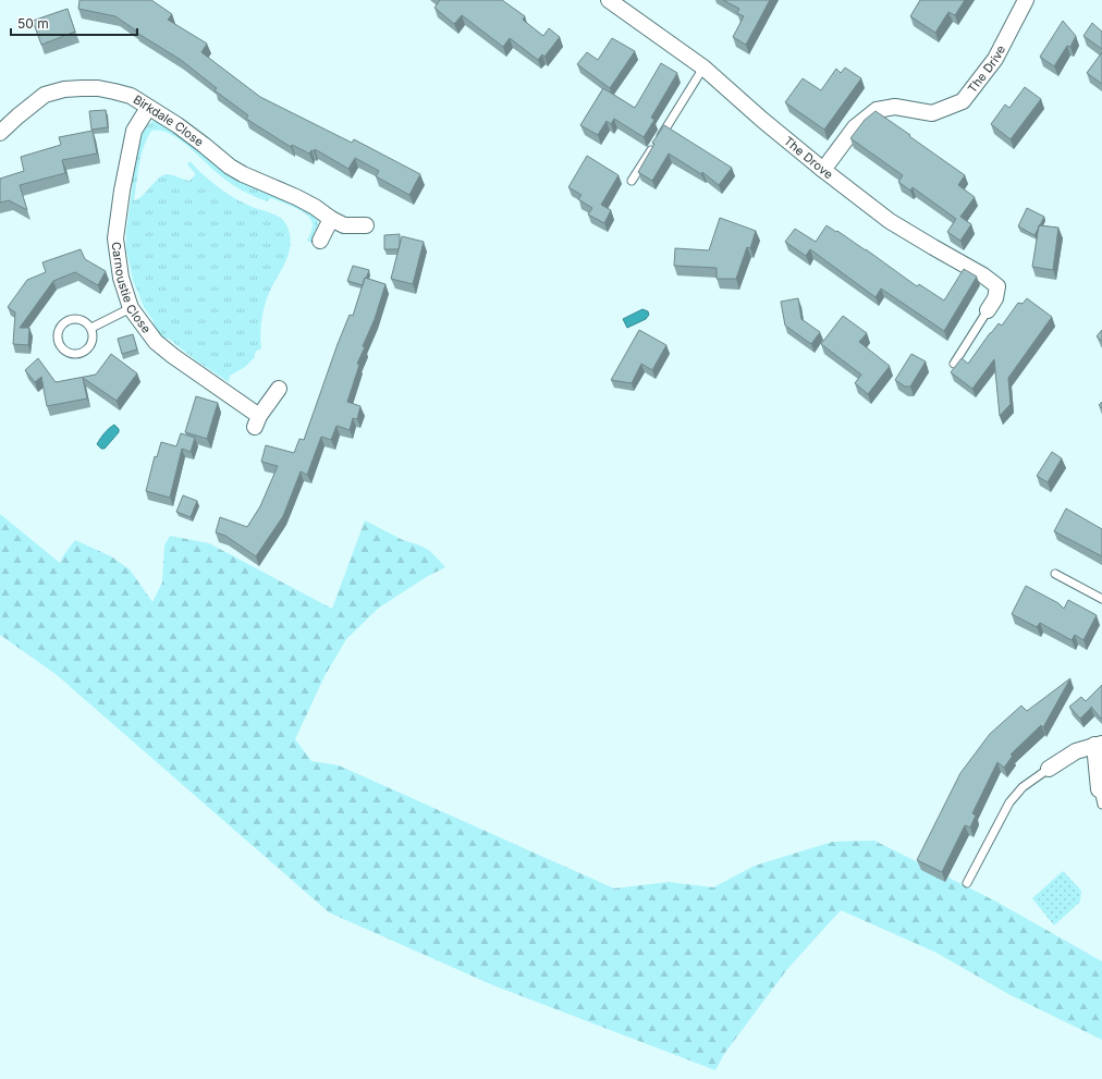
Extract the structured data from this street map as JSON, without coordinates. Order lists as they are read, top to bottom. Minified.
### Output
{"streets":{"street":["The Drive","Birkdale Close","The Drove","Carnoustie Close"]},"crossings":[["The Drive","The Drove"],["Birkdale Close","Carnoustie Close"]],"scale_bar":"50 m"}
